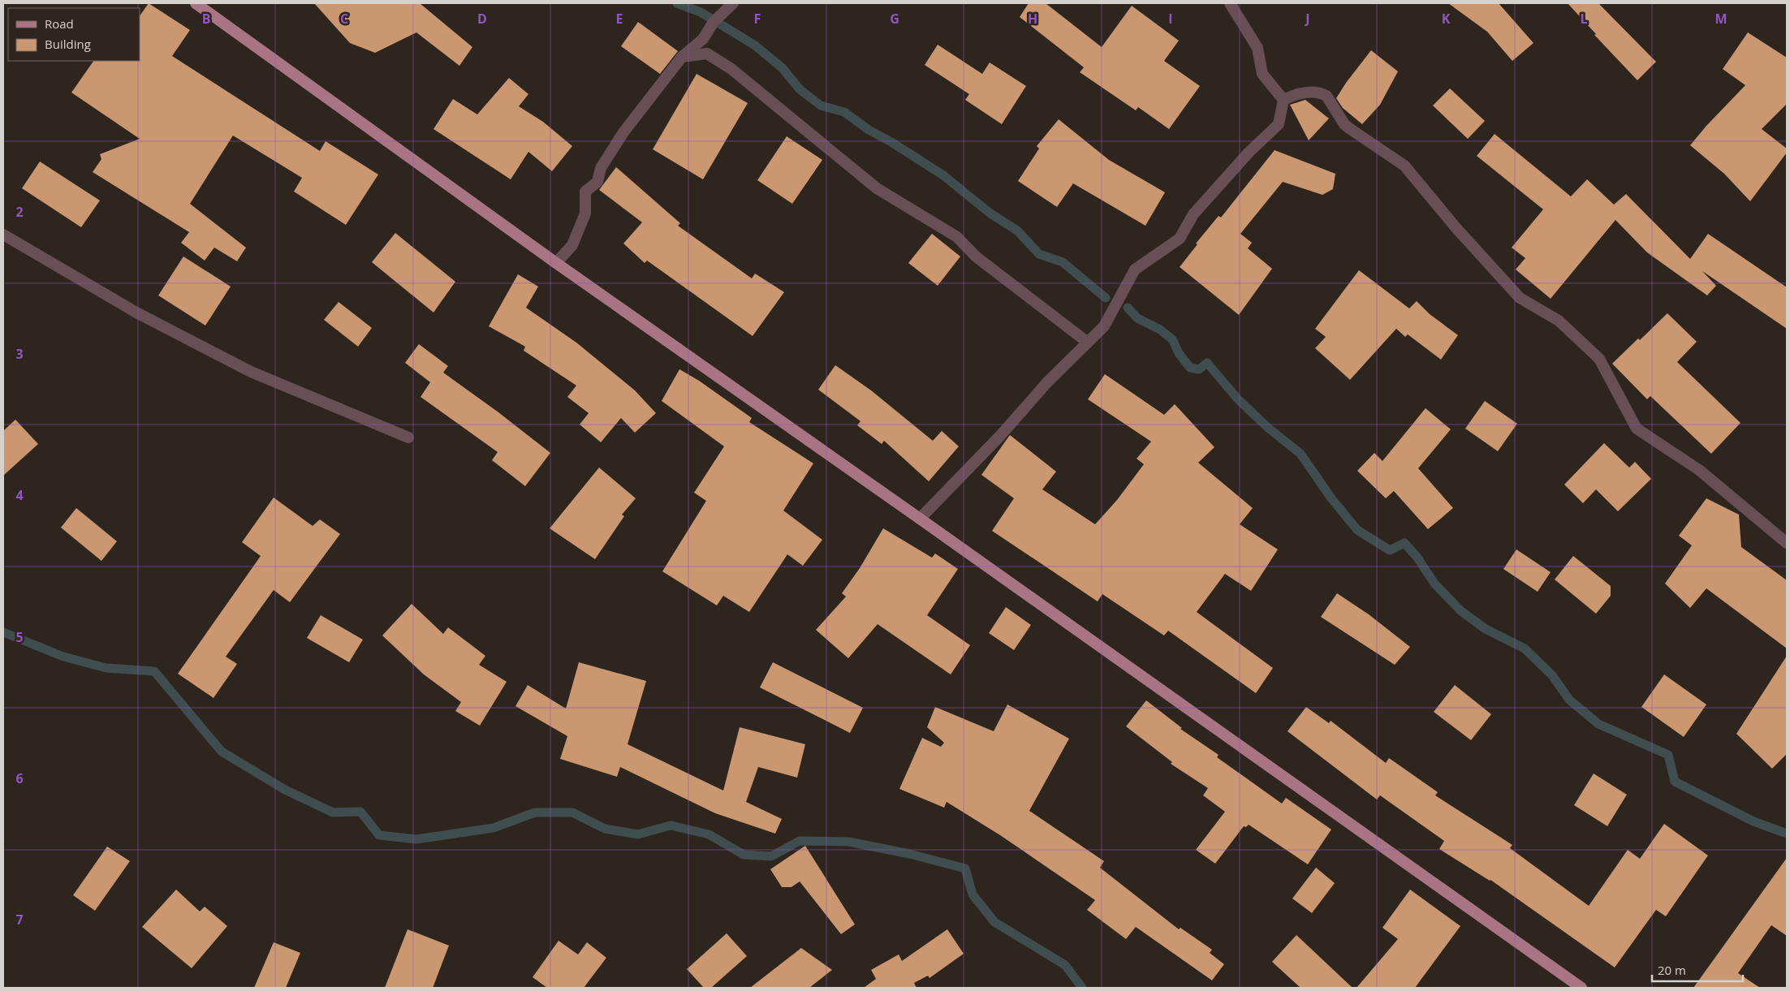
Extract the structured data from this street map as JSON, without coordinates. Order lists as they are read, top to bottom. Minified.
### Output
{"legend":["Road","Building"],"scale_bar":"20 m","grid":{"columns":["B","C","D","E","F","G","H","I","J","K","L","M"],"rows":["2","3","4","5","6","7"]}}
